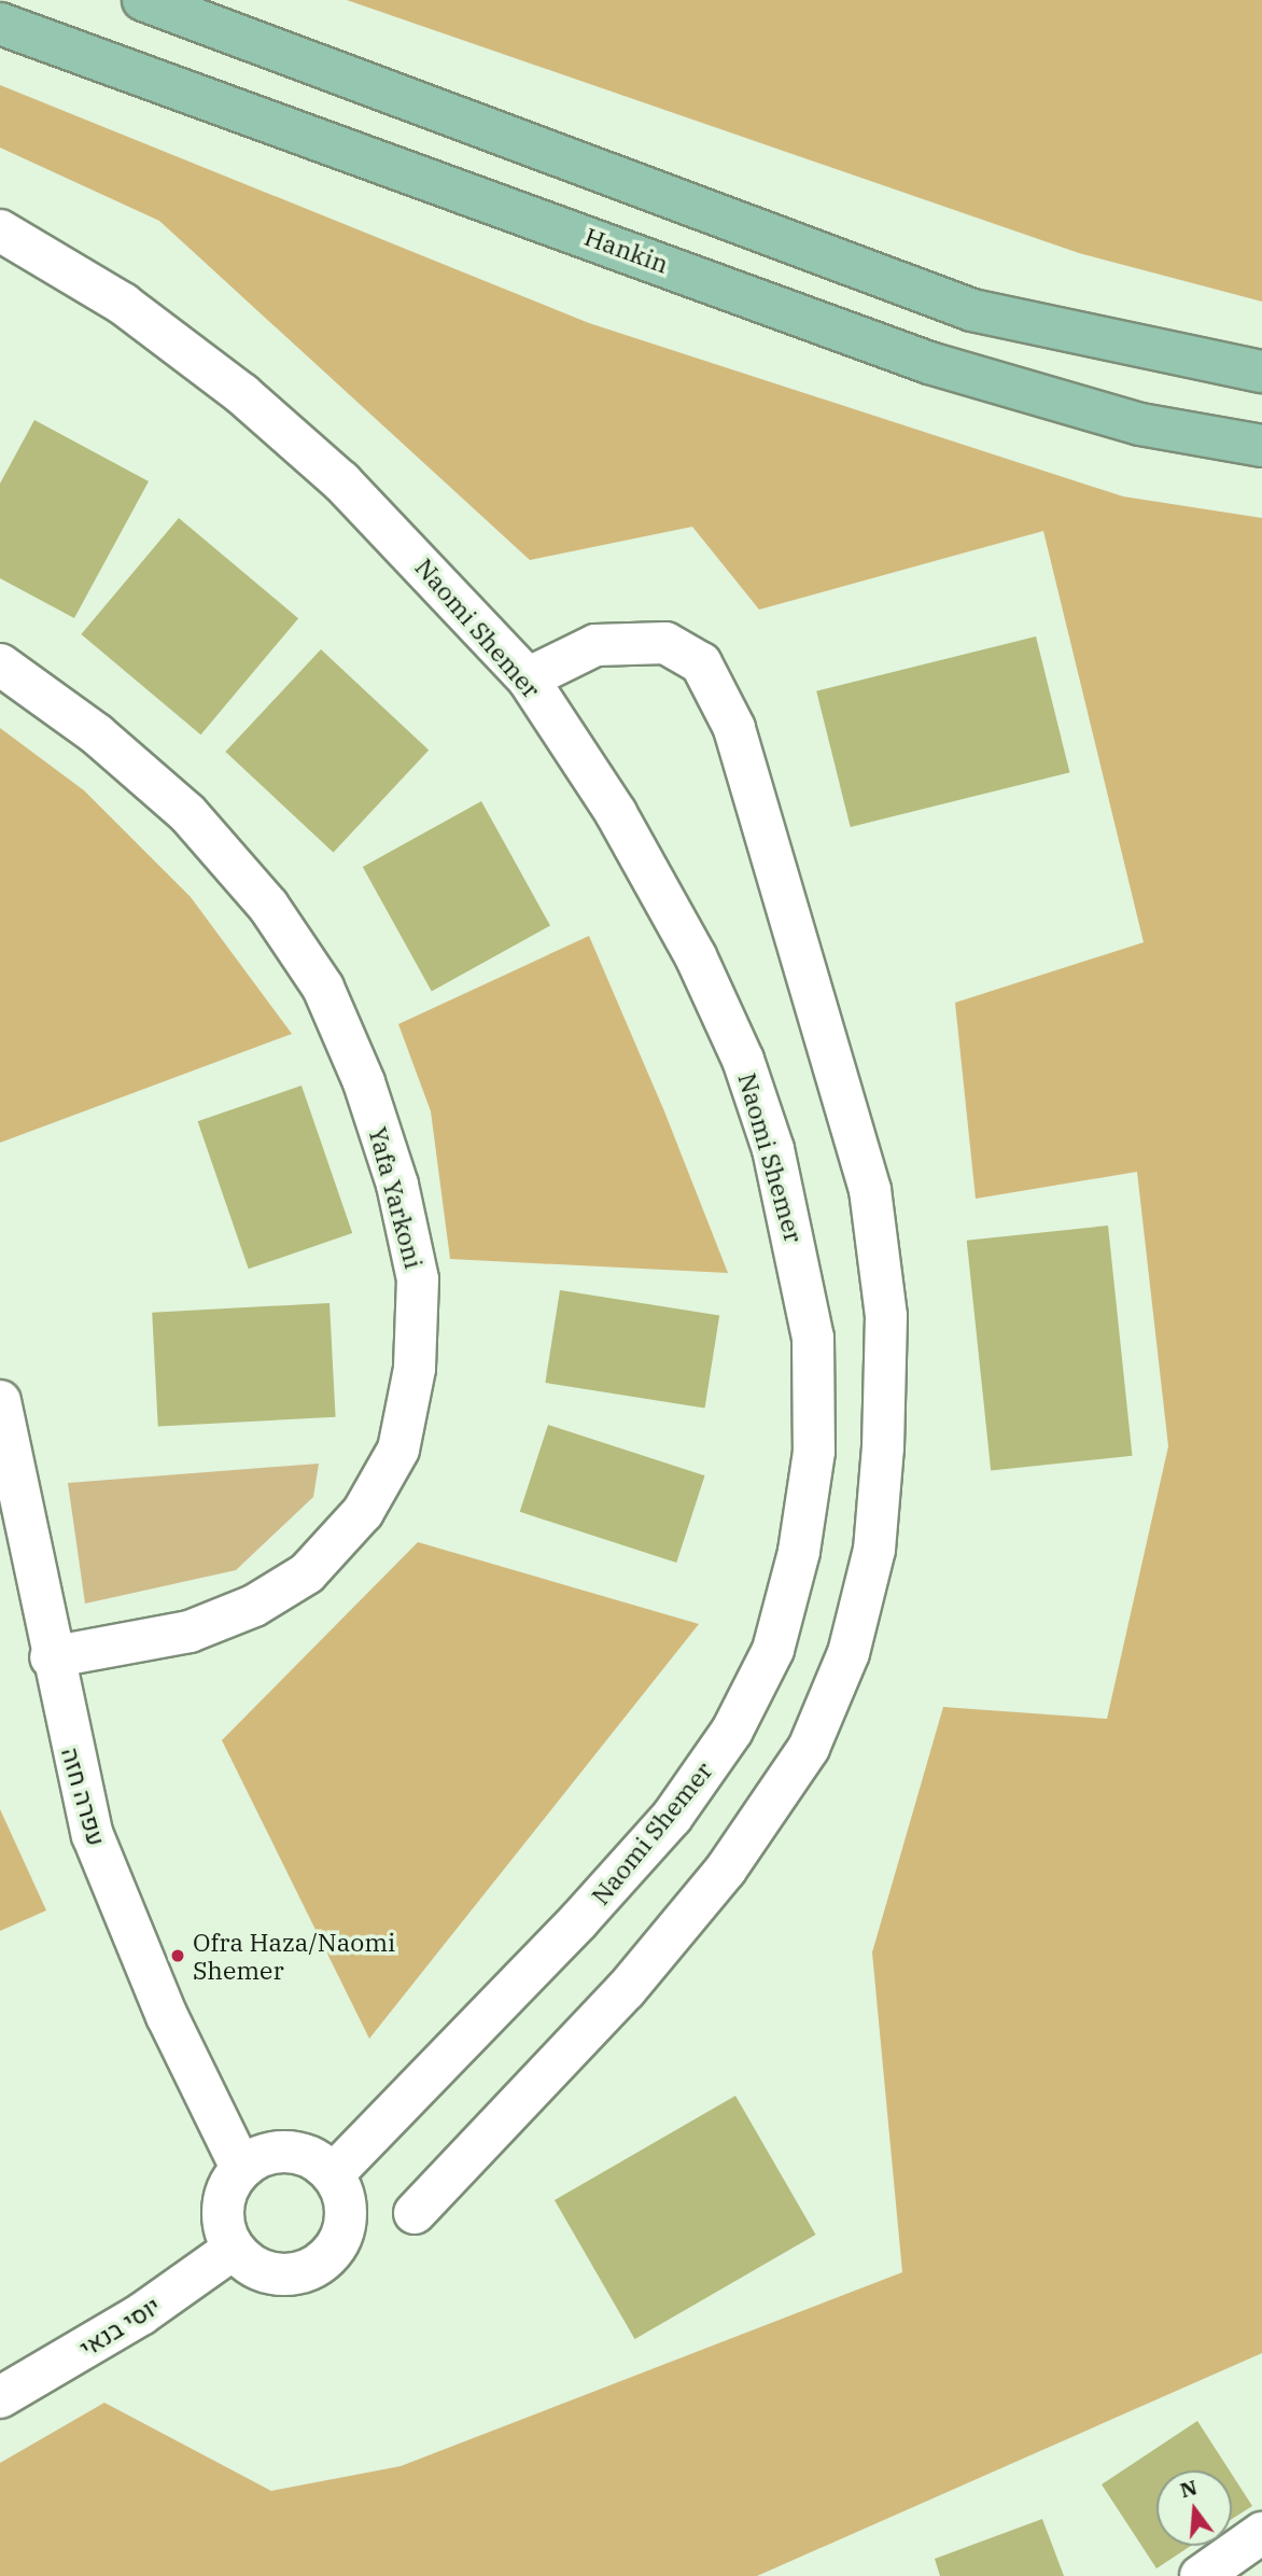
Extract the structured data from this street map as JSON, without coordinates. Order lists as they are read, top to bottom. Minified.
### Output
{"streets":{"main road":["Hankin"],"street":["Naomi Shemer","Yafa Yarkoni","עפרה חזה","יוסי בנאי"]},"crossings":[["Naomi Shemer","עפרה חזה"],["Naomi Shemer","יוסי בנאי"],["Yafa Yarkoni","עפרה חזה"],["עפרה חזה","יוסי בנאי"]],"places":["Ofra Haza/Naomi Shemer"],"north":"top"}
